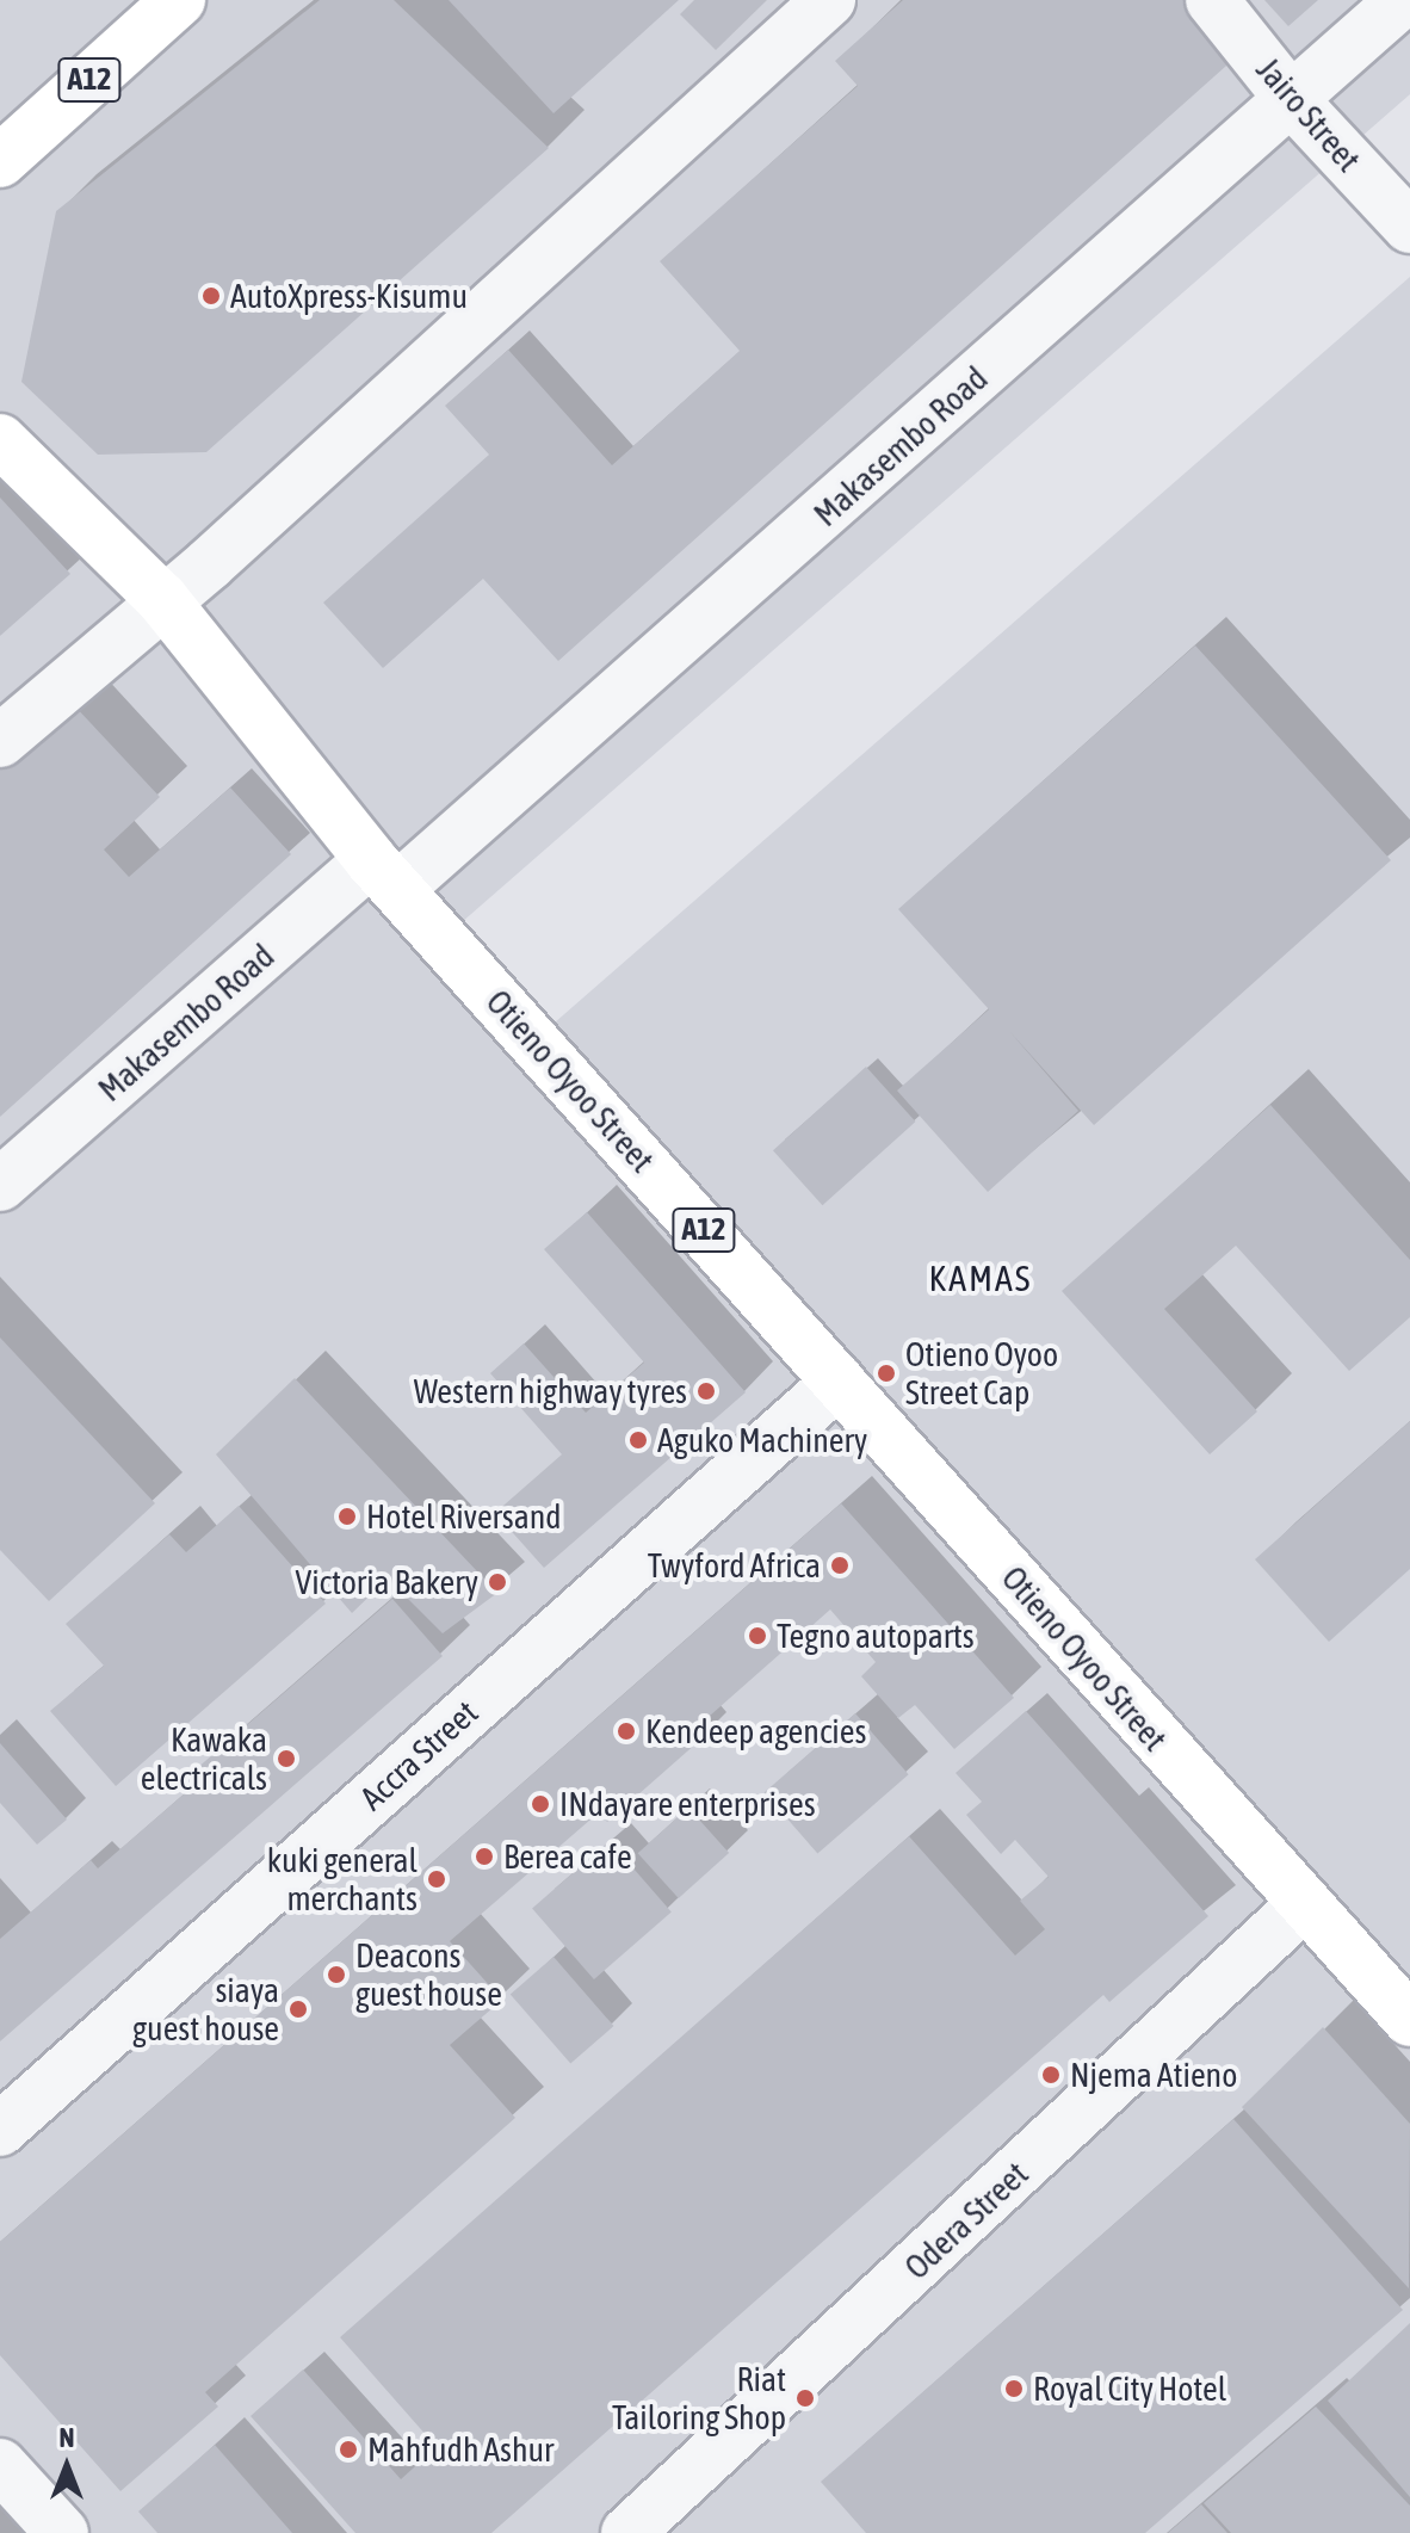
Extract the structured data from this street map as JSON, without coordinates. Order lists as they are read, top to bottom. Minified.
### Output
{"streets":{"highway":["A12","Otieno Oyoo Street"],"street":["Jairo Street","Makasembo Road","Accra Street","Odera Street"]},"crossings":[["Jairo Street","Makasembo Road"],["Makasembo Road","Otieno Oyoo Street"],["Otieno Oyoo Street","Accra Street"],["Otieno Oyoo Street","Odera Street"]],"districts":["KAMAS"],"places":["AutoXpress-Kisumu","Otieno Oyoo Street Cap","Western highway tyres","Aguko Machinery","Hotel Riversand","Twyford Africa","Victoria Bakery","Tegno autoparts","Kendeep agencies","Kawaka electricals","INdayare enterprises","Berea cafe","kuki general merchants","Deacons guest house","siaya guest house","Njema Atieno","Royal City Hotel","Riat Tailoring Shop","Mahfudh Ashur"],"north":"top"}
